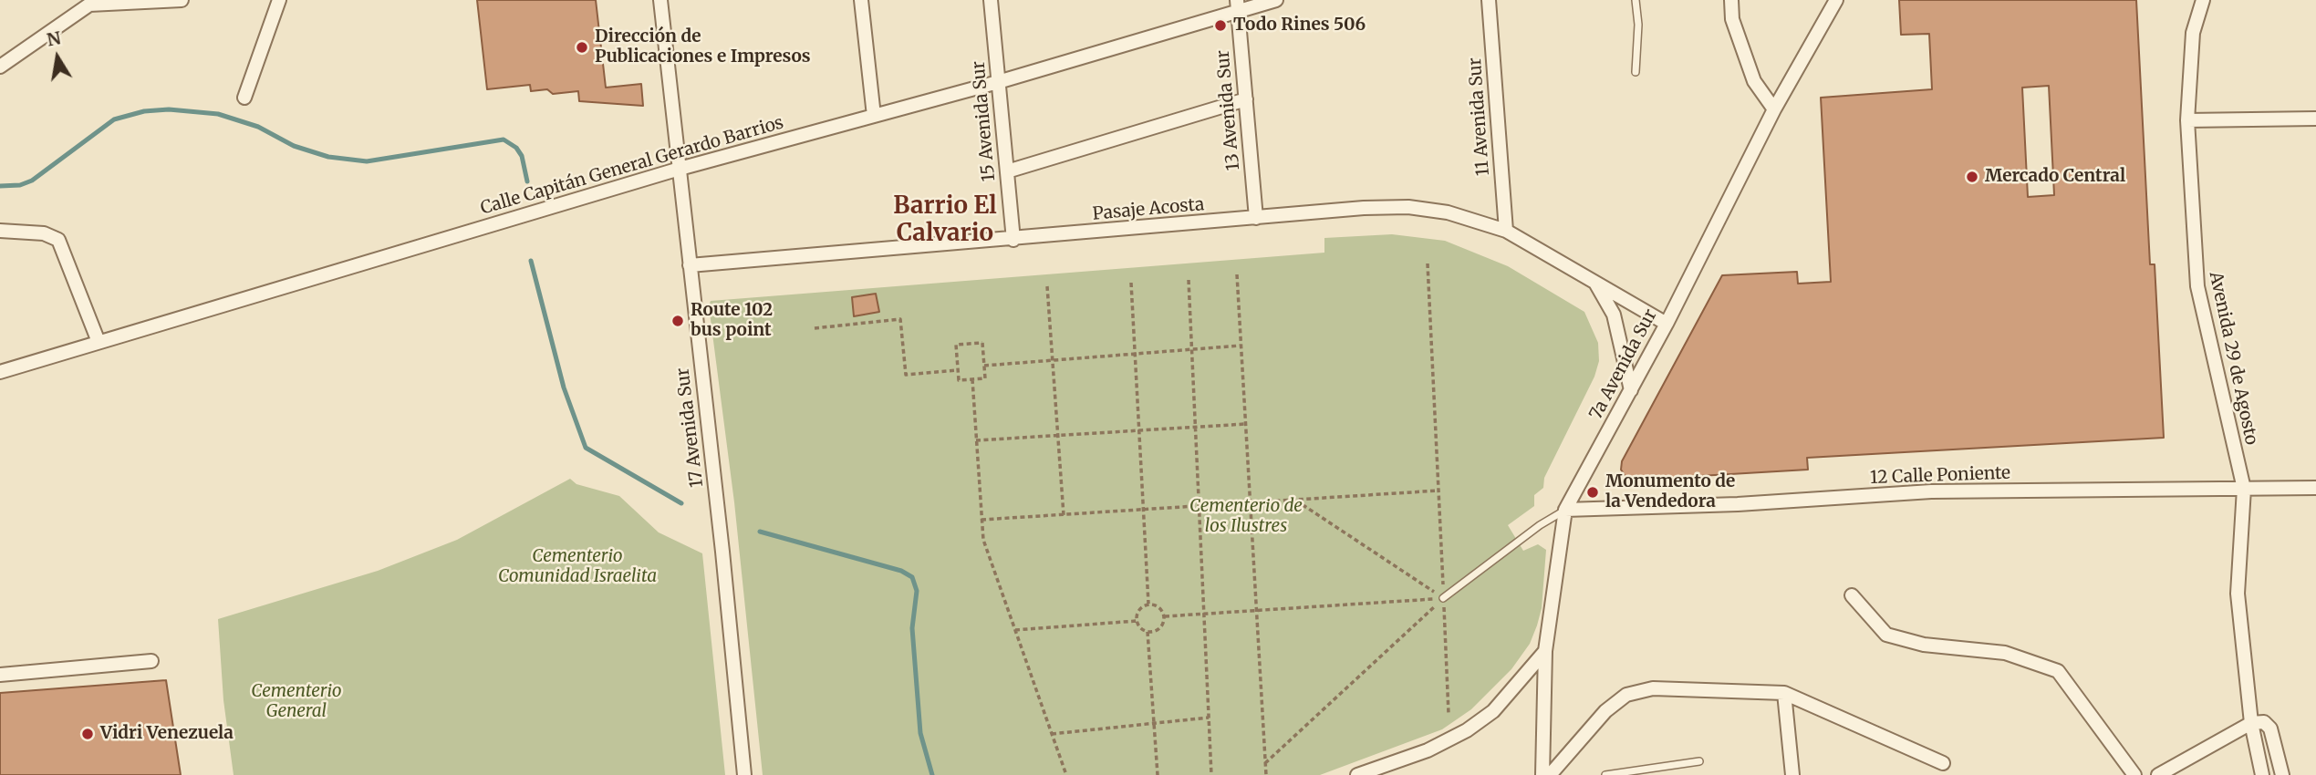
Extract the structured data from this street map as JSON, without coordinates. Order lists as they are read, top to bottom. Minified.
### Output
{"streets":{"street":["13 Avenida Sur","11 Avenida Sur","15 Avenida Sur","Calle Capitán General Gerardo Barrios","Pasaje Acosta","Avenida 29 de Agosto","7a Avenida Sur","17 Avenida Sur","12 Calle Poniente"]},"crossings":[["13 Avenida Sur","Calle Capitán General Gerardo Barrios"],["13 Avenida Sur","Pasaje Acosta"],["11 Avenida Sur","Pasaje Acosta"],["15 Avenida Sur","Calle Capitán General Gerardo Barrios"],["15 Avenida Sur","Pasaje Acosta"],["Calle Capitán General Gerardo Barrios","17 Avenida Sur"],["Pasaje Acosta","7a Avenida Sur"],["Pasaje Acosta","17 Avenida Sur"],["Avenida 29 de Agosto","12 Calle Poniente"],["7a Avenida Sur","12 Calle Poniente"]],"districts":["Barrio El Calvario"],"parks":["Cementerio de los Ilustres","Cementerio Comunidad Israelita","Cementerio General"],"places":["Todo Rines 506","Dirección de Publicaciones e Impresos","Mercado Central","Route 102 bus point","Monumento de la Vendedora","Vidri Venezuela"],"north":"top"}
